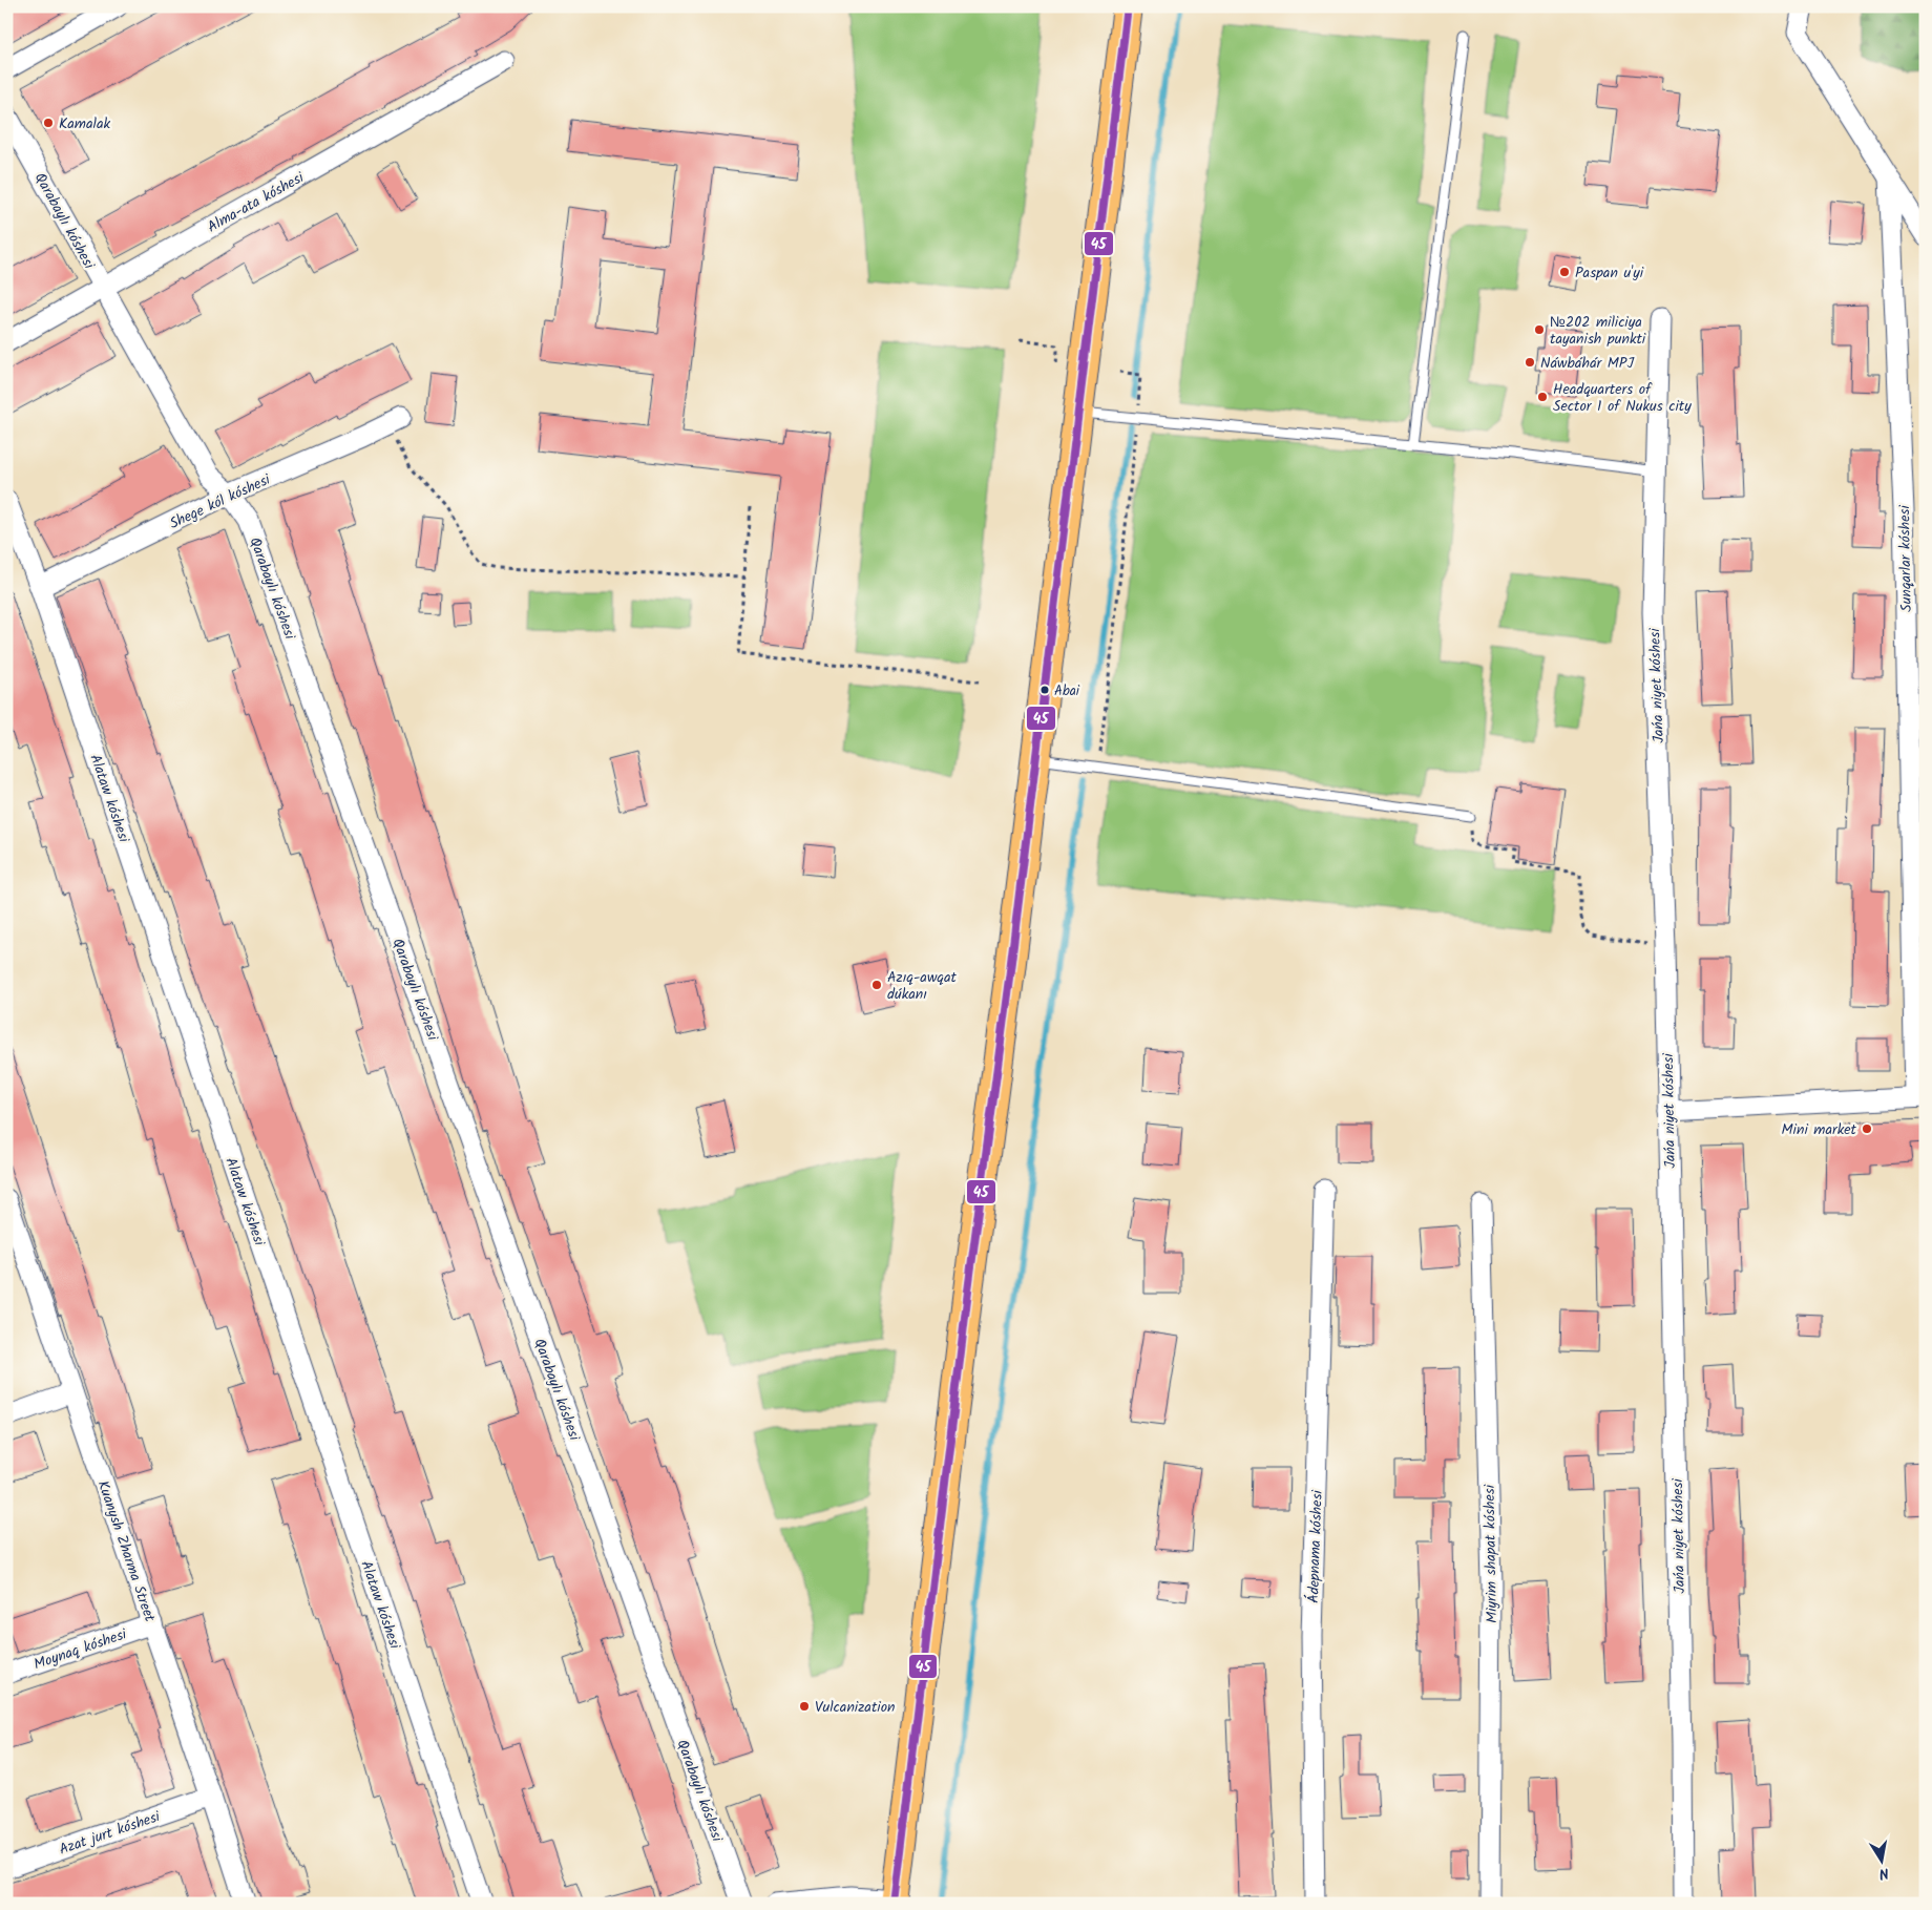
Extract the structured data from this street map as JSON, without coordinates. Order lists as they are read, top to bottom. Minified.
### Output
{"streets":{"street":["Alma-ata kóshesi","Qarabaylı kóshesi","Shege kól kóshesi","Sunqarlar kóshesi","Jańa niyet kóshesi","Alataw kóshesi","Ádepnama kóshesi","Kuanysh Zharma Street","Miyrim shapat kóshesi","Moynaq kóshesi","Azat jurt kóshesi"]},"crossings":[["Alma-ata kóshesi","Qarabaylı kóshesi"],["Qarabaylı kóshesi","Shege kól kóshesi"],["Shege kól kóshesi","Alataw kóshesi"],["Kuanysh Zharma Street","Moynaq kóshesi"],["Kuanysh Zharma Street","Azat jurt kóshesi"]],"places":["Kamalak","Paspan u'yi","№202 miliciya tayanish punkti","Náwbáhár MPJ","Headquarters of Sector 1 of Nukus city","Abai","Azıq-awqat dúkanı","Mini market","Vulcanization"],"lines":["transit line 45"],"north":"bottom"}
